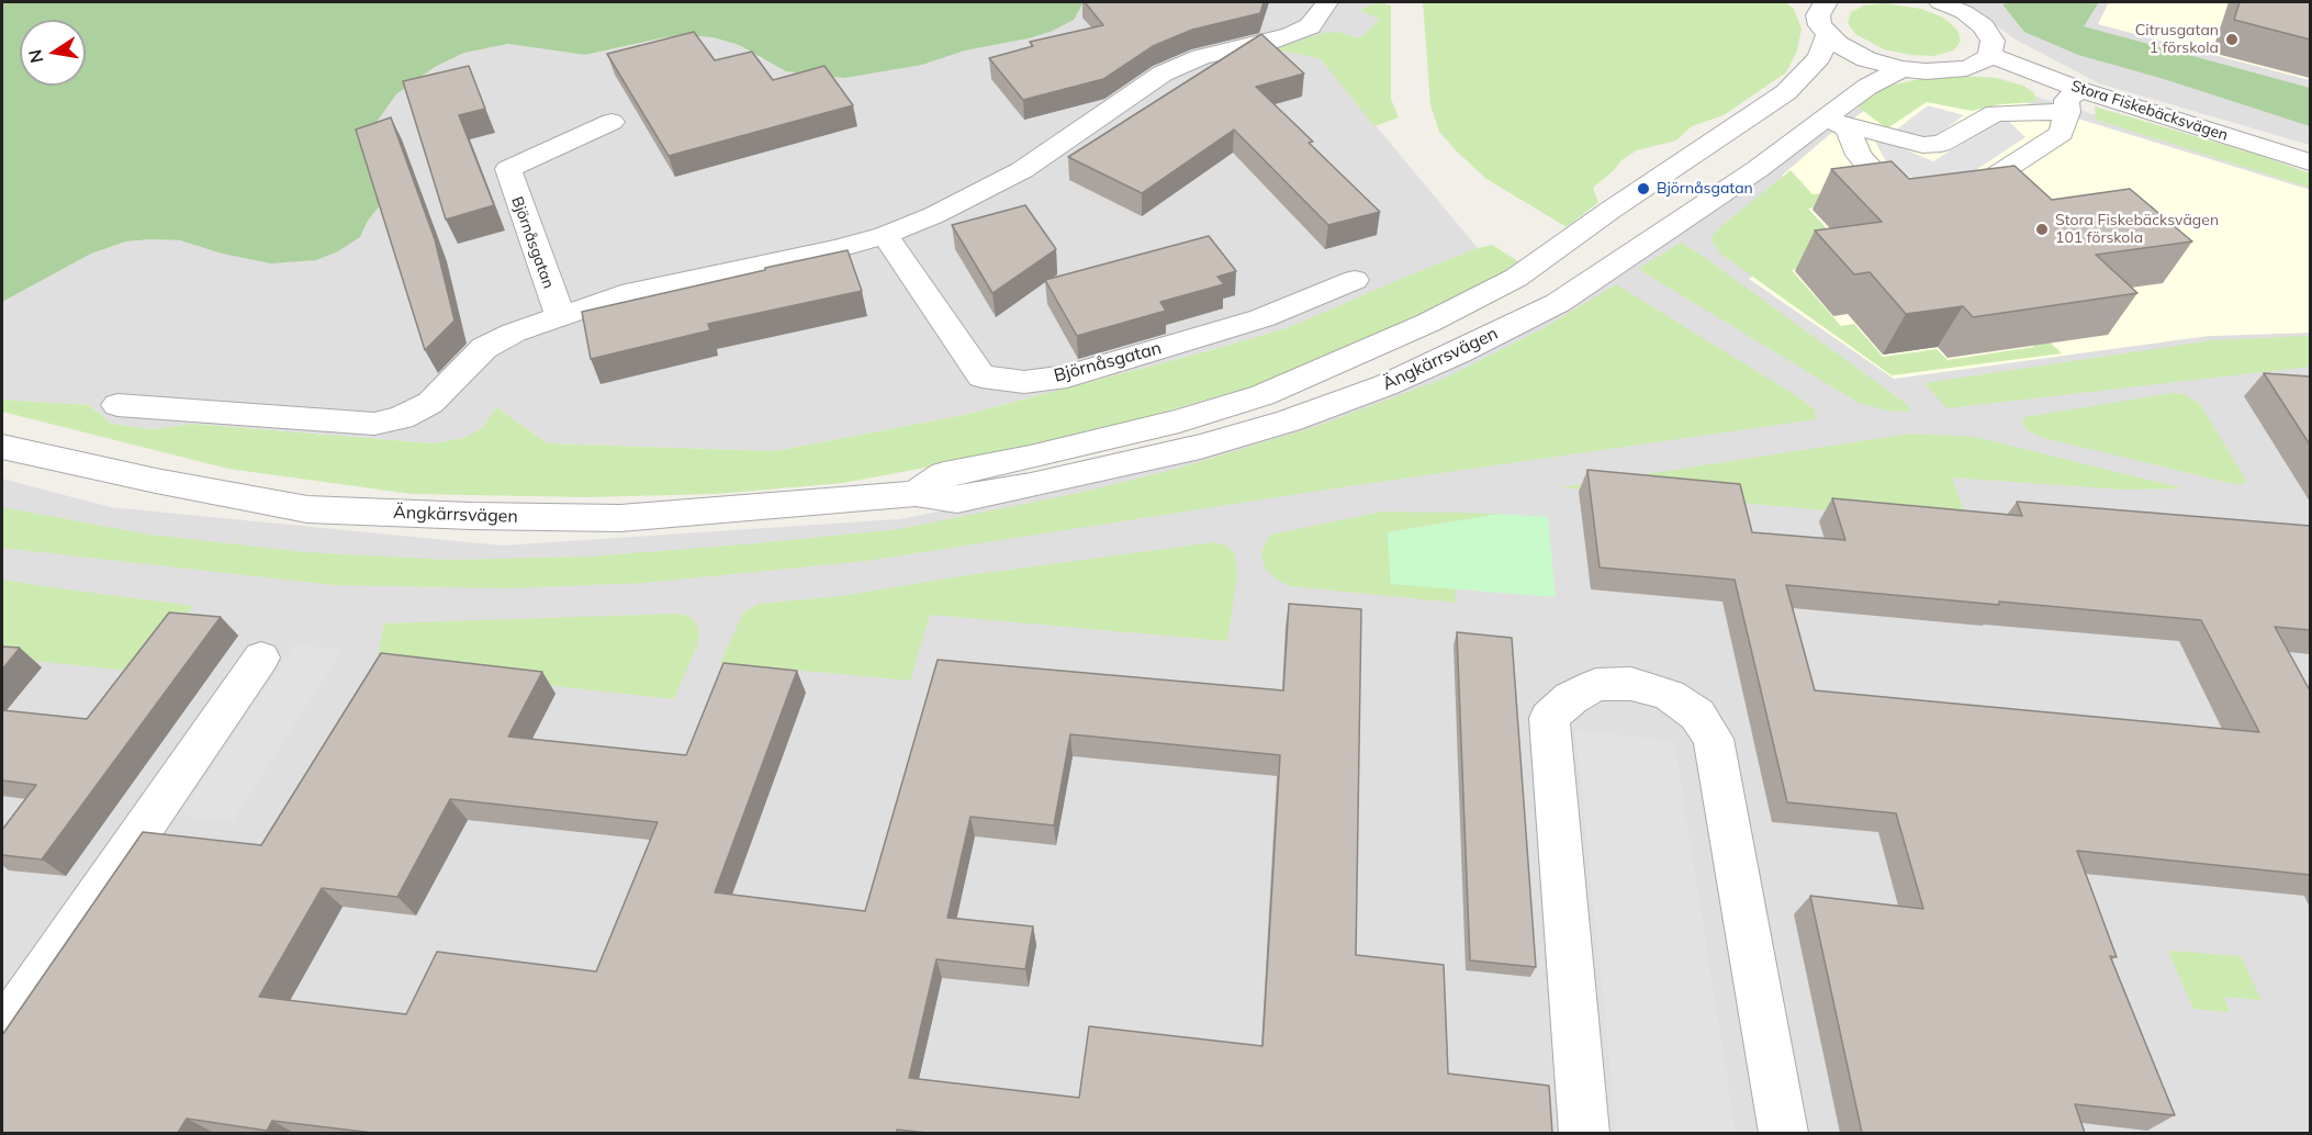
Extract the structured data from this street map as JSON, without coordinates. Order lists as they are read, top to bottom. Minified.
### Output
{"streets":{"street":["Stora Fiskebäcksvägen","Björnåsgatan","Ängkärrsvägen"]},"places":["Citrusgatan 1 förskola","Björnåsgatan","Stora Fiskebäcksvägen 101 förskola"],"north":"left"}
